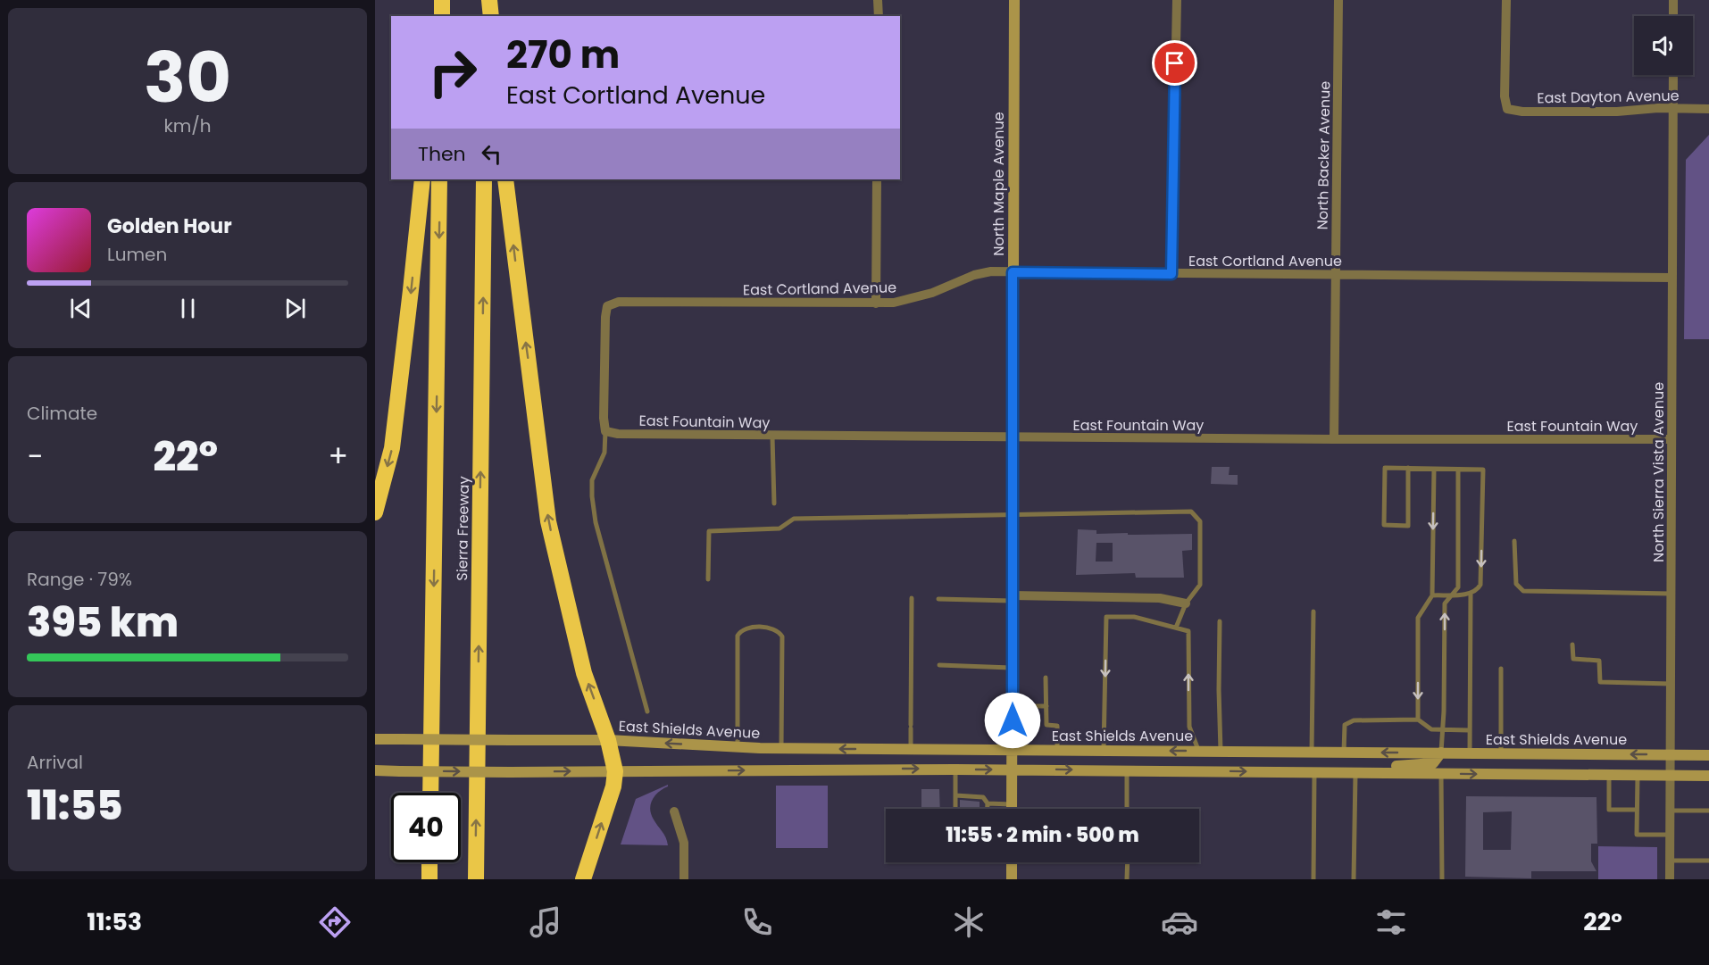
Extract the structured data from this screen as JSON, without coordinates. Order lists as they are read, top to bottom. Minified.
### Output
{"streets":{"highway":["Sierra Freeway"],"main road":["North Maple Avenue","East Shields Avenue"],"street":["East Dayton Avenue","North Backer Avenue","East Cortland Avenue","East Fountain Way","North Sierra Vista Avenue"]},"crossings":[["East Dayton Avenue","North Sierra Vista Avenue"],["North Backer Avenue","East Cortland Avenue"],["North Backer Avenue","East Fountain Way"],["North Maple Avenue","East Cortland Avenue"],["North Maple Avenue","East Fountain Way"],["North Maple Avenue","East Shields Avenue"],["East Cortland Avenue","East Fountain Way"],["East Cortland Avenue","North Sierra Vista Avenue"],["East Fountain Way","North Sierra Vista Avenue"],["North Sierra Vista Avenue","East Shields Avenue"]],"page":{"tile":[["30","km/h"],"Climate",["Range · 79%","395 km"],["Arrival","11:55"]],"turn":["270 m","East Cortland Avenue"],"then":"Then","song":["Golden Hour","Lumen"],"heat":["−","22°","+"],"limit":"40","trip":"11:55 · 2 min · 500 m","tabs":["11:53","22°"]}}
